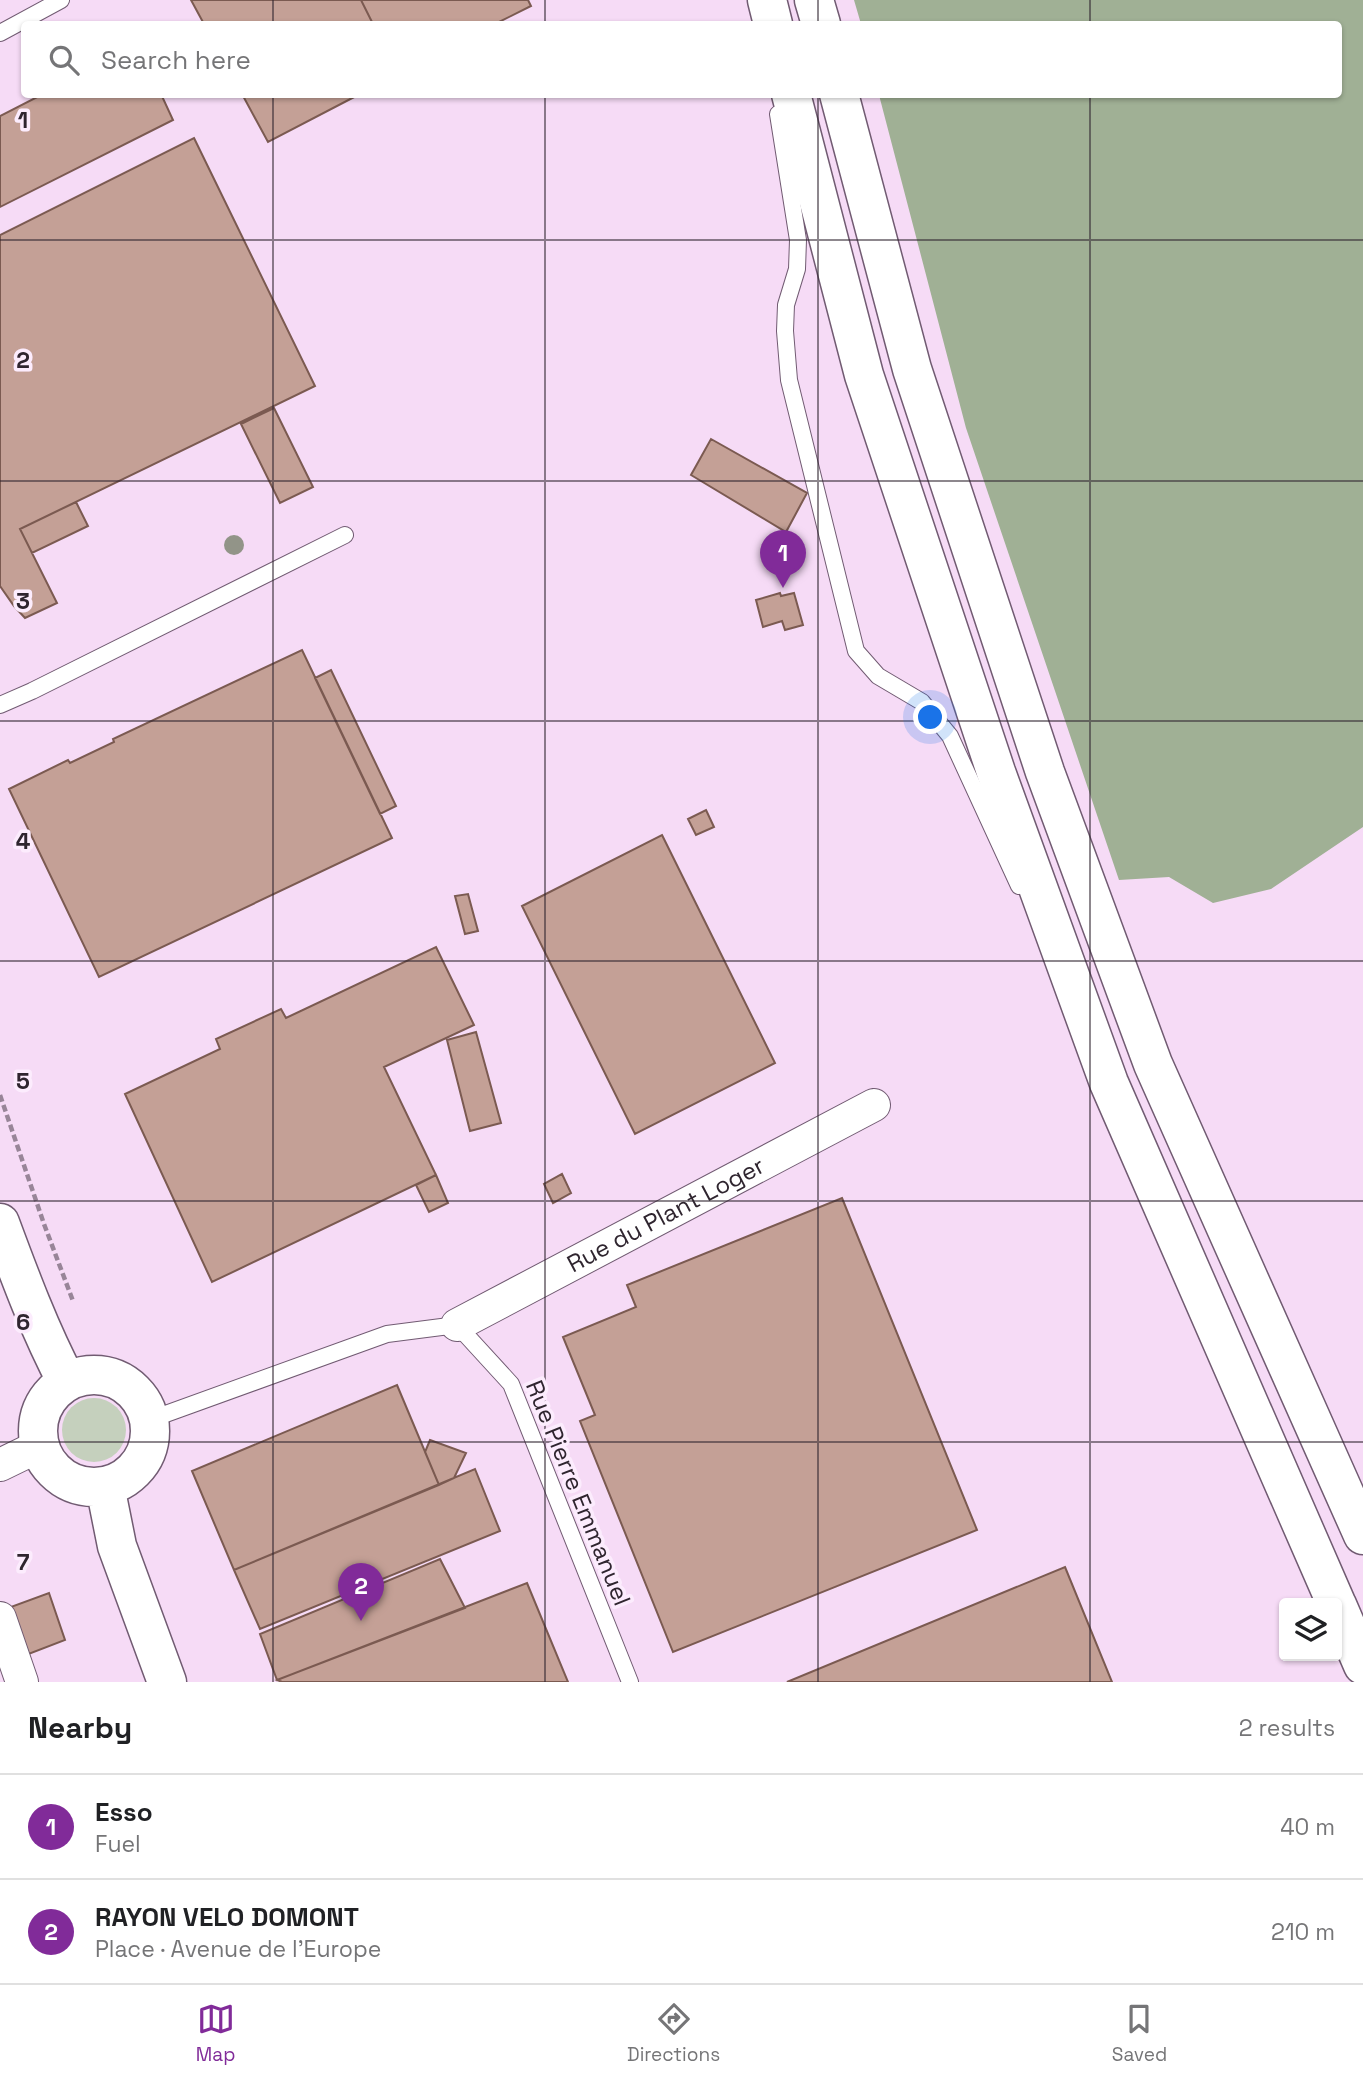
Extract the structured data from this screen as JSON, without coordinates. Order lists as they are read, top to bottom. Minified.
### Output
{"streets":{"street":["Rue du Plant Loger"],"lane":["Rue Pierre Emmanuel"]},"crossings":[["Rue du Plant Loger","Rue Pierre Emmanuel"]],"page":{"search":"Search here","pins":["1","2"],"heading":["Nearby","2 results"],"list":[{"mark":"1","name":"Esso","note":"Fuel","value":"40 m"},{"mark":"2","name":"RAYON VELO DOMONT","note":"Place · Avenue de l'Europe","value":"210 m"}],"nav":["Map","Directions","Saved"]},"grid":{"rows":["1","2","3","4","5","6","7"]}}
